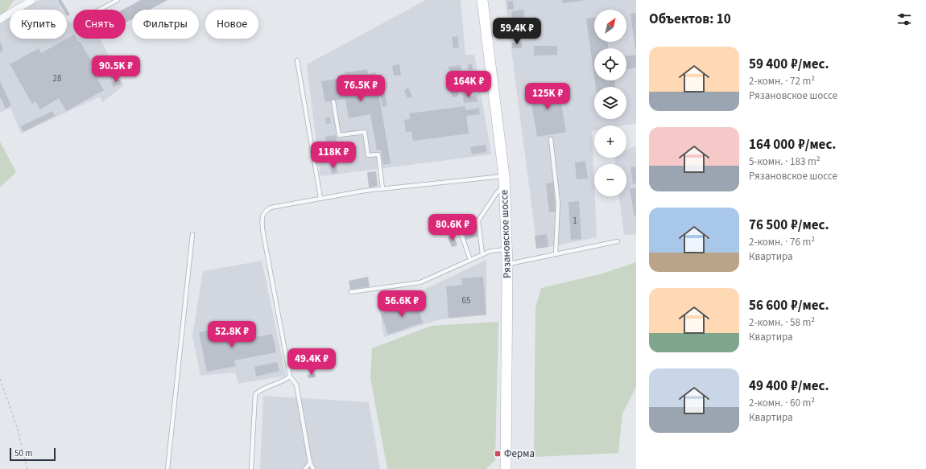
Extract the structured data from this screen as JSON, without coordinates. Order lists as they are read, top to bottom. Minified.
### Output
{"streets":{"main road":["Рязановское шоссе"]},"places":{"transit":["Ферма"]},"house_numbers":["28","1","65"],"scale_bar":"50 m","north":"top right","page":{"heading":"Объектов: 10","map_buttons":["+","−"],"chip":["Купить","Снять","Фильтры","Новое"],"price":["59.4K ₽","90.5K ₽","164K ₽","76.5K ₽","125K ₽","118K ₽","80.6K ₽","56.6K ₽","52.8K ₽","49.4K ₽"],"list":[{"name":"59 400 ₽/мес.","note":"2-комн. · 72 m² · Рязановское шоссе"},{"name":"164 000 ₽/мес.","note":"5-комн. · 183 m² · Рязановское шоссе"},{"name":"76 500 ₽/мес.","note":"2-комн. · 76 m² · Квартира"},{"name":"56 600 ₽/мес.","note":"2-комн. · 58 m² · Квартира"},{"name":"49 400 ₽/мес.","note":"2-комн. · 60 m² · Квартира"}],"scale":"50 m"}}
